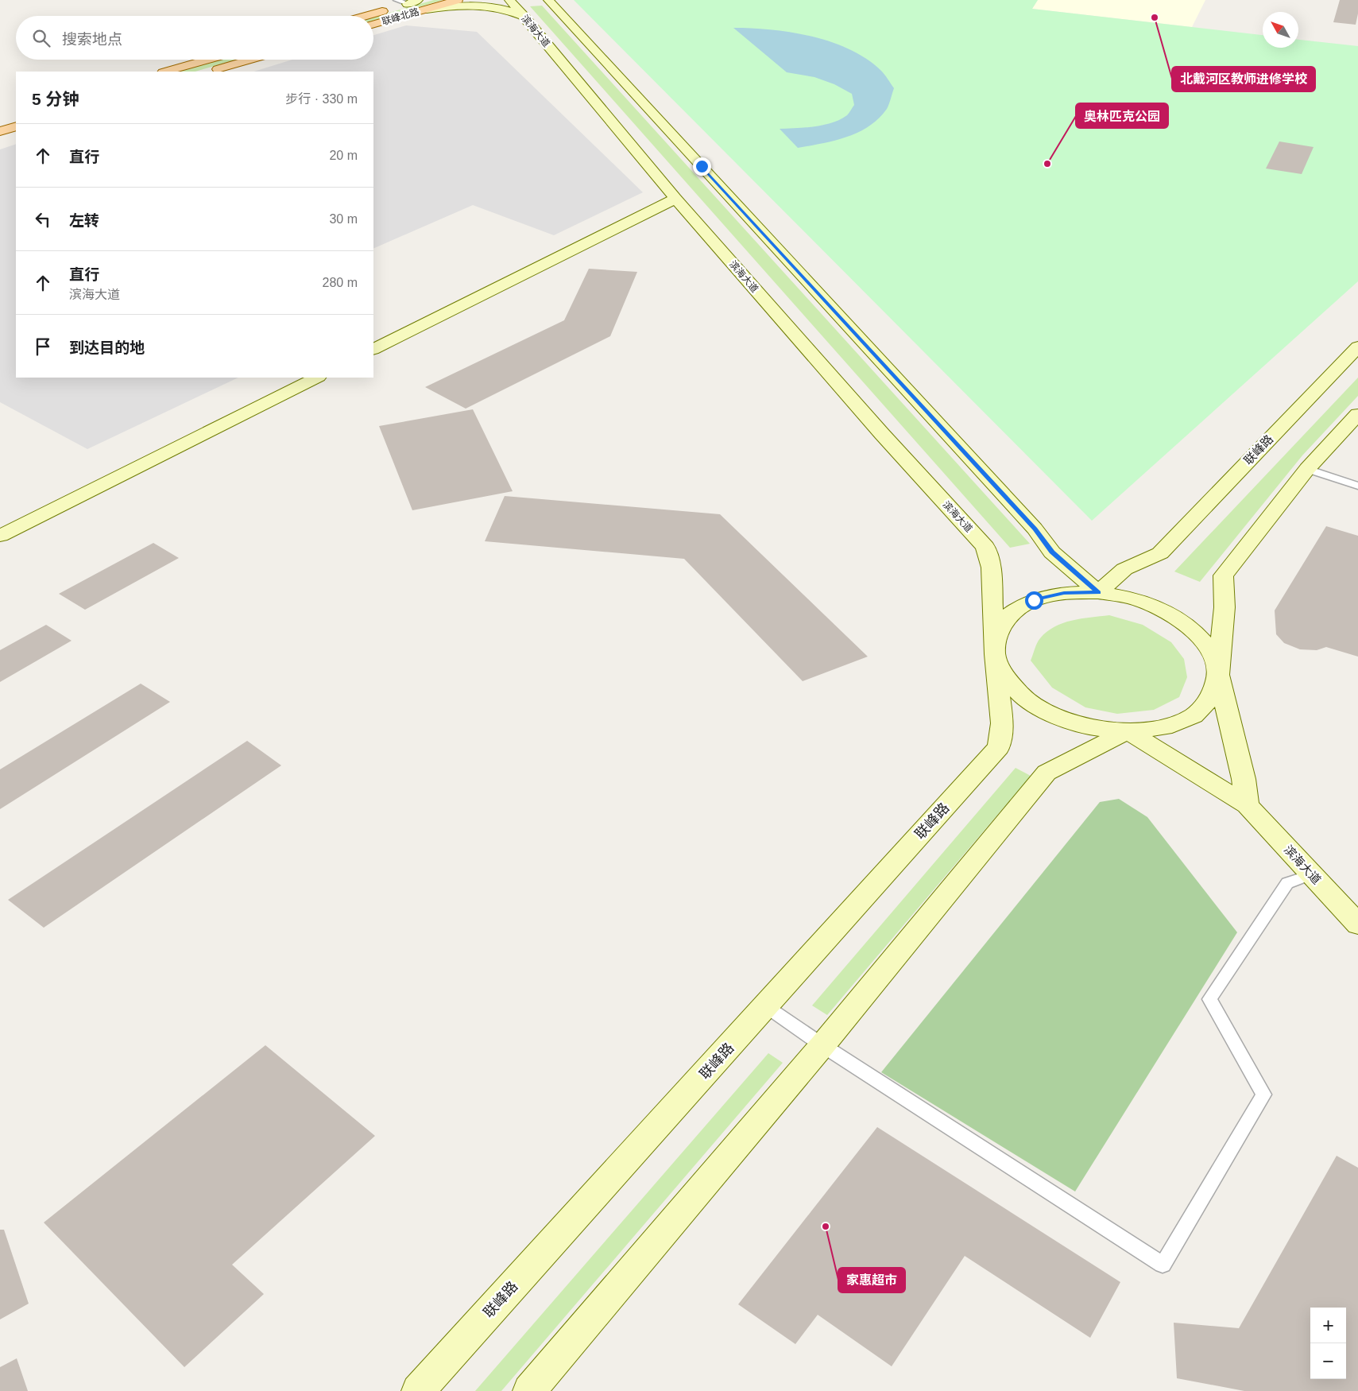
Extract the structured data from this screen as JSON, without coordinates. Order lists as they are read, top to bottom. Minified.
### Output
{"streets":{"main road":["联峰北路","滨海大道","联峰路"]},"crossings":[["滨海大道","联峰路"]],"places":["北戴河区教师进修学校","奥林匹克公园","家惠超市"],"north":"top left","page":{"search":"搜索地点","heading":["5 分钟","步行 · 330 m"],"list":[["直行","20 m"],["左转","30 m"],["直行","滨海大道","280 m"],"到达目的地"],"map_buttons":["+","−"]}}
